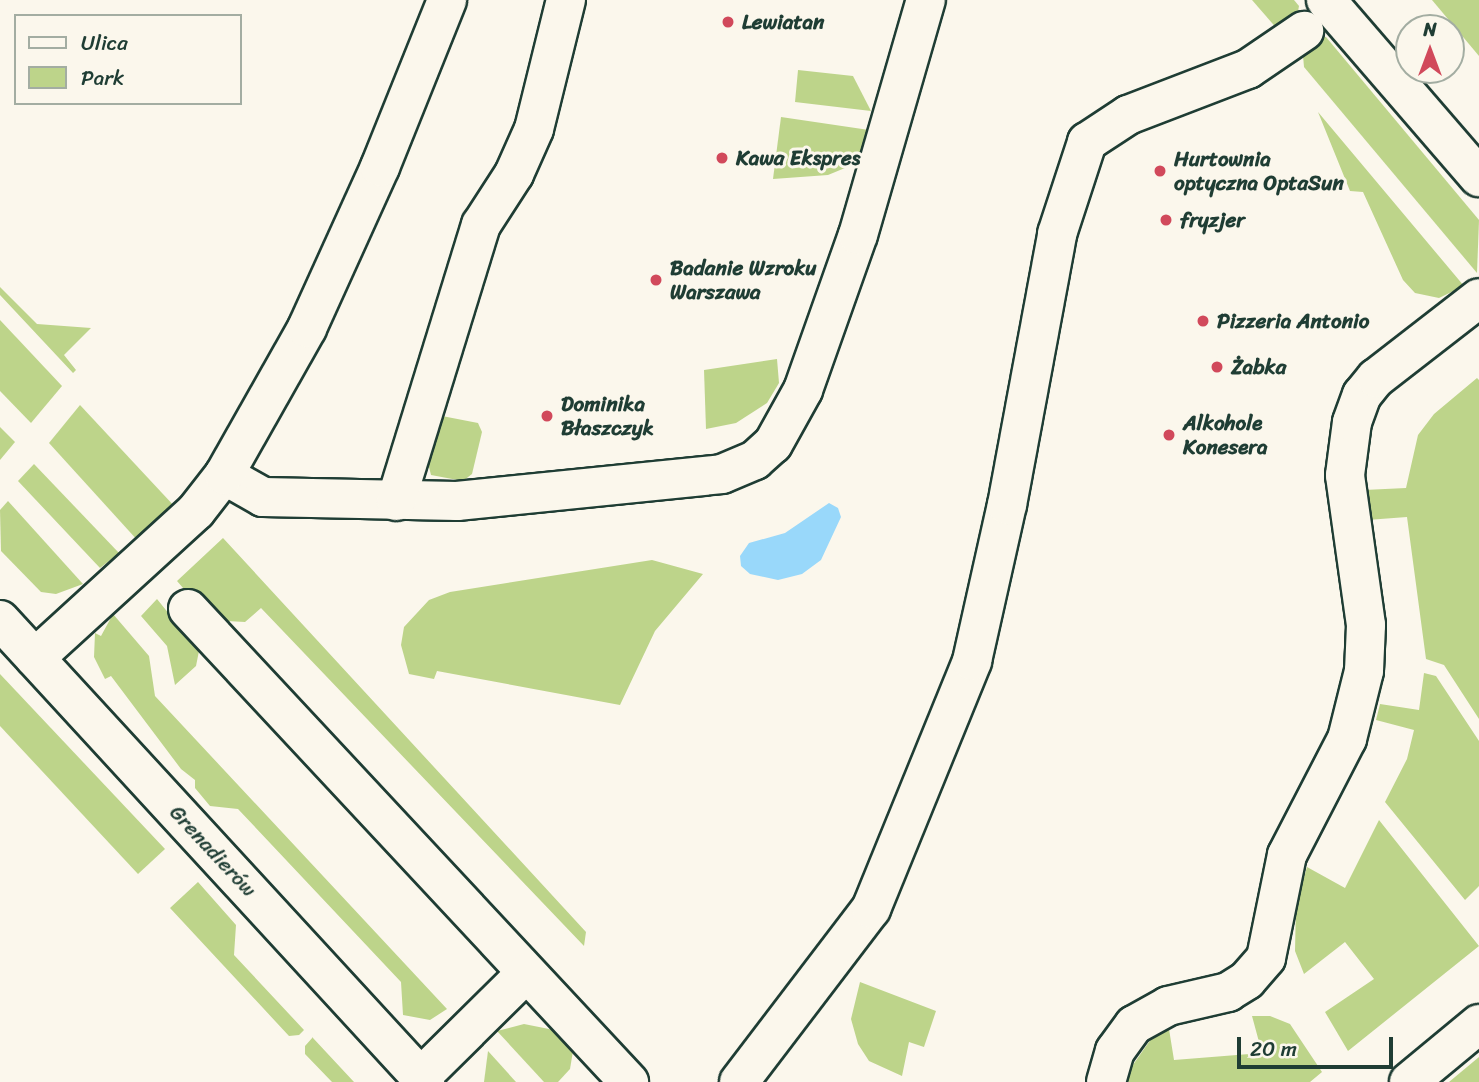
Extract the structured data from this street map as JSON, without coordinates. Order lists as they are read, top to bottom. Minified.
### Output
{"streets":{"street":["Grenadierów"]},"places":["Lewiatan","Kawa Ekspres","Hurtownia optyczna OptaSun","fryzjer","Badanie Wzroku Warszawa","Pizzeria Antonio","Żabka","Dominika Błaszczyk","Alkohole Konesera"],"legend":["Ulica","Park"],"scale_bar":"20 m","north":"top"}
